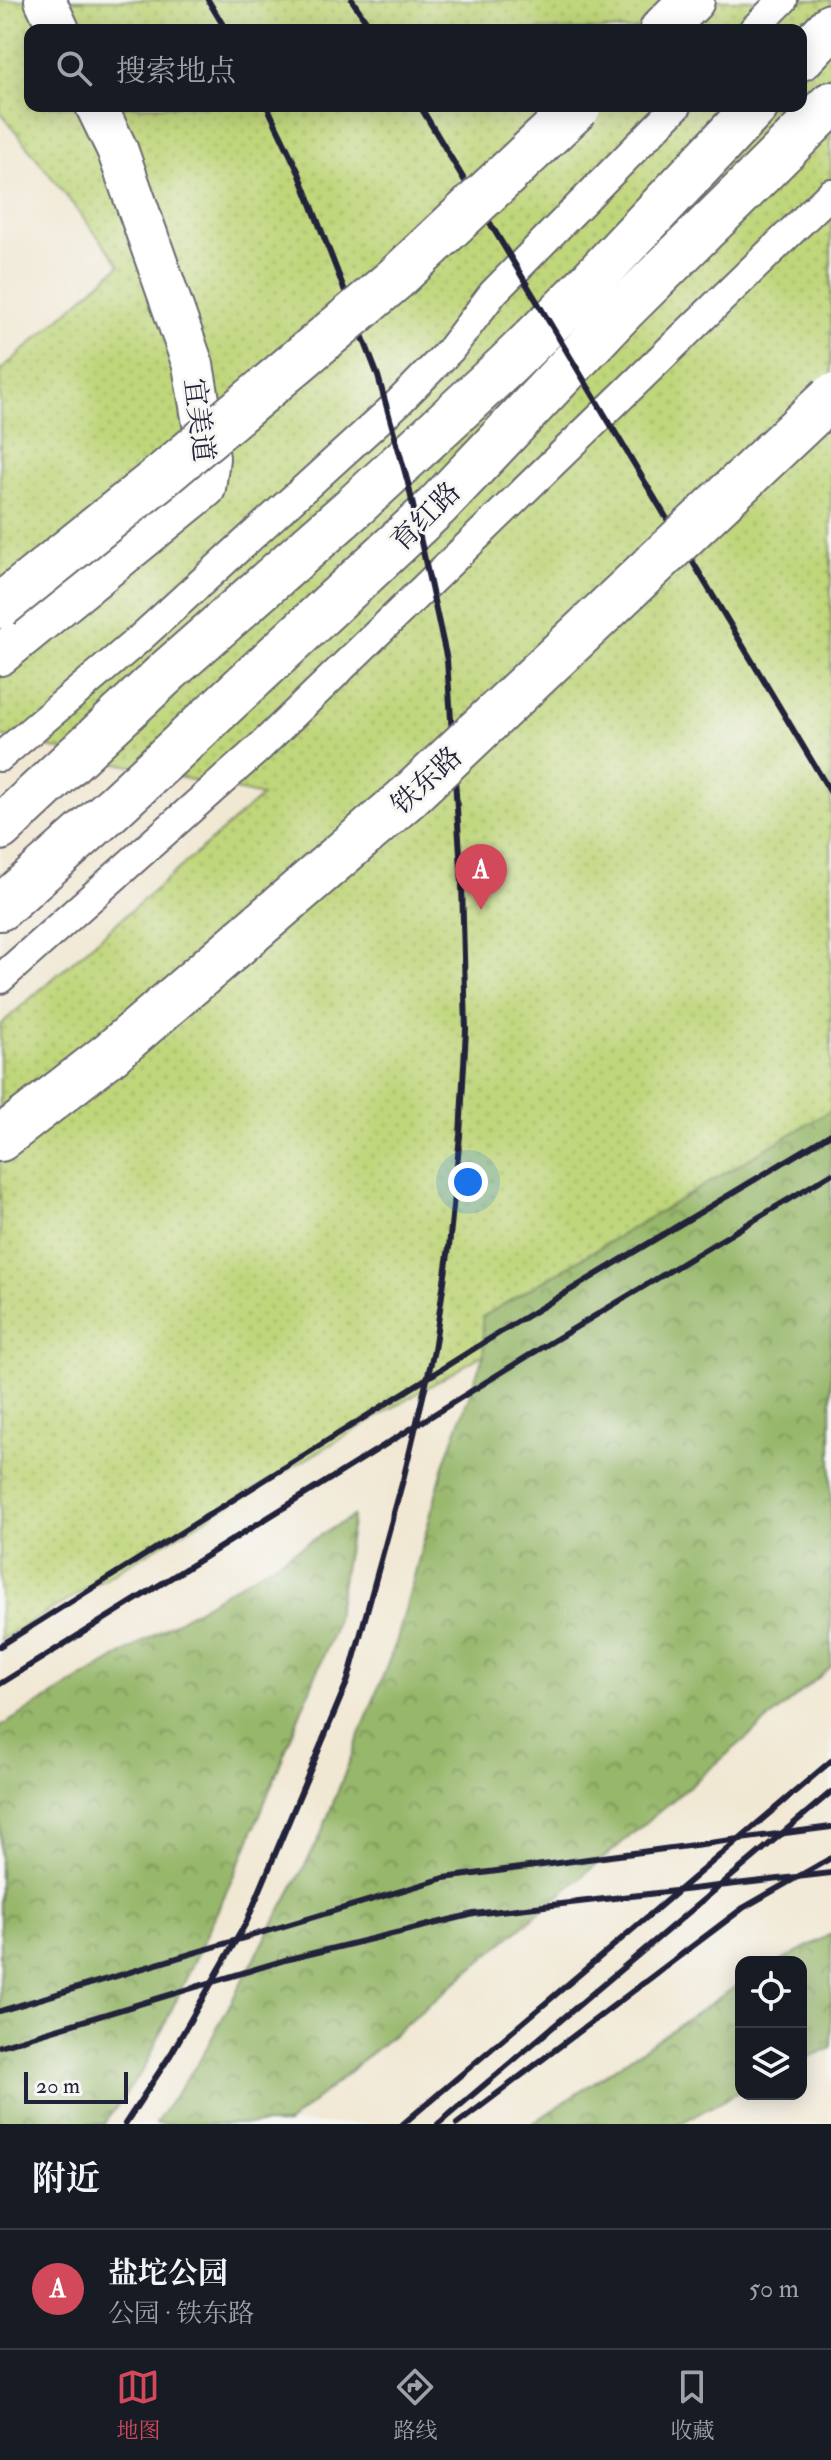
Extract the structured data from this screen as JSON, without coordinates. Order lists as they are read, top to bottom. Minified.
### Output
{"streets":{"highway":["育红路","铁东路"],"street":["宜美道"]},"scale_bar":"20 m","page":{"search":"搜索地点","pins":"A","scale":"20 m","heading":"附近","list":[{"mark":"A","name":"盐坨公园","note":"公园 · 铁东路","value":"50 m"}],"nav":["地图","路线","收藏"]}}
